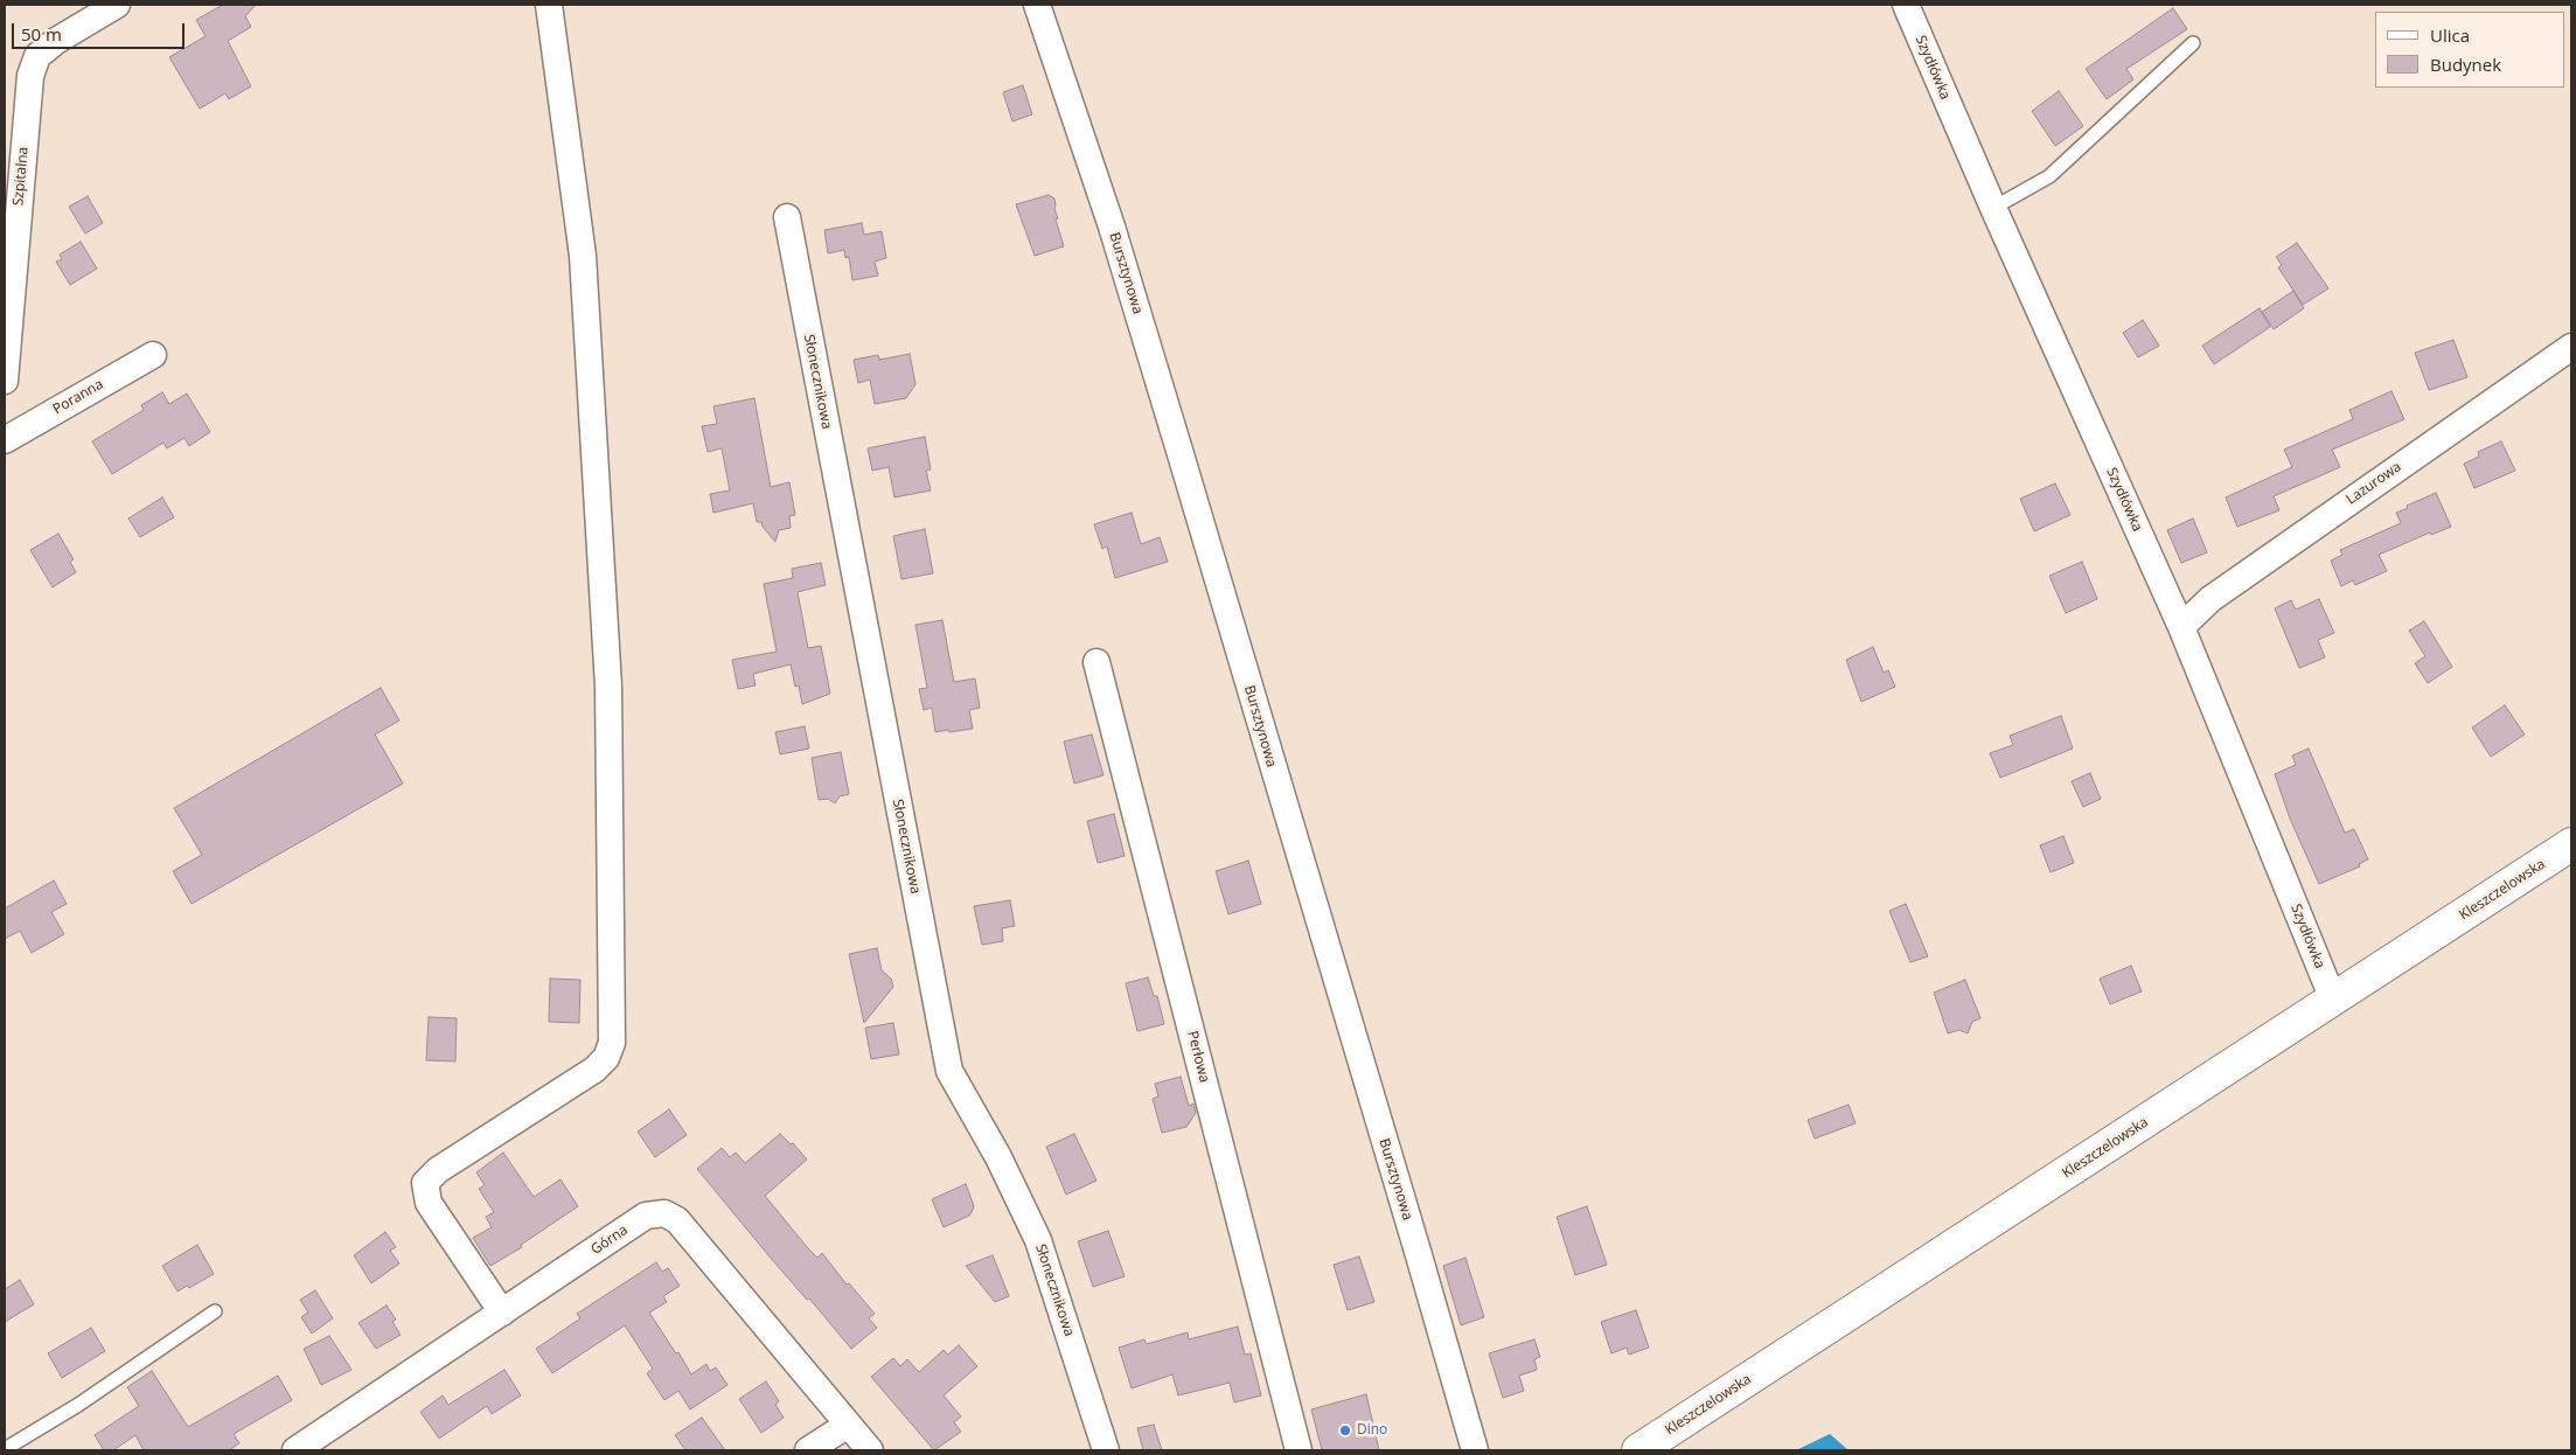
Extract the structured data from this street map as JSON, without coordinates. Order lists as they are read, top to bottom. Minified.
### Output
{"streets":{"main road":["Kleszczelowska"],"street":["Szydłówka","Szpitalna","Bursztynowa","Słonecznikowa","Poranna","Lazurowa","Perłowa","Górna"]},"crossings":[["Szydłówka","Lazurowa"],["Szydłówka","Kleszczelowska"]],"places":["Dino"],"legend":["Ulica","Budynek"],"scale_bar":"50 m"}
